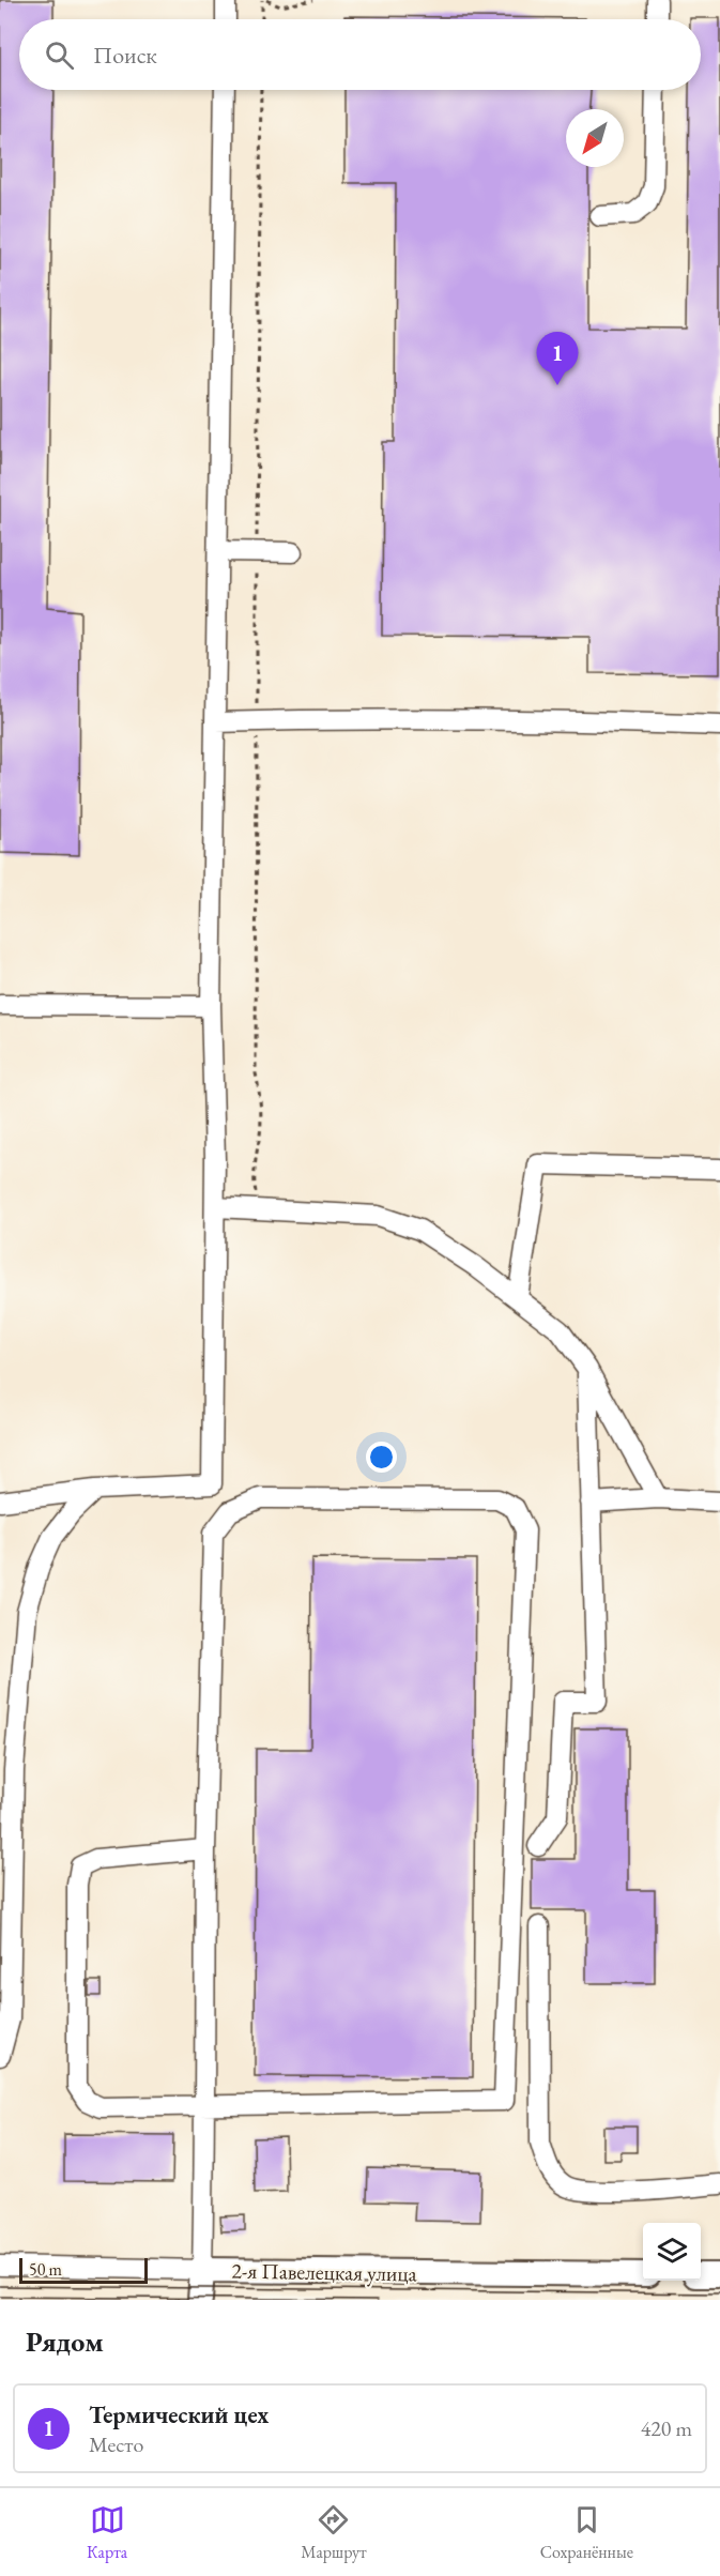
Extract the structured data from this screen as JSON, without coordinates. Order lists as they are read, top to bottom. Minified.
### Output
{"streets":{"main road":["2-я Павелецкая улица"]},"scale_bar":"50 m","north":"bottom left","page":{"search":"Поиск","pins":"1","scale":"50 m","heading":"Рядом","list":[{"mark":"1","name":"Термический цех","note":"Место","value":"420 m"}],"nav":["Карта","Маршрут","Сохранённые"]}}
